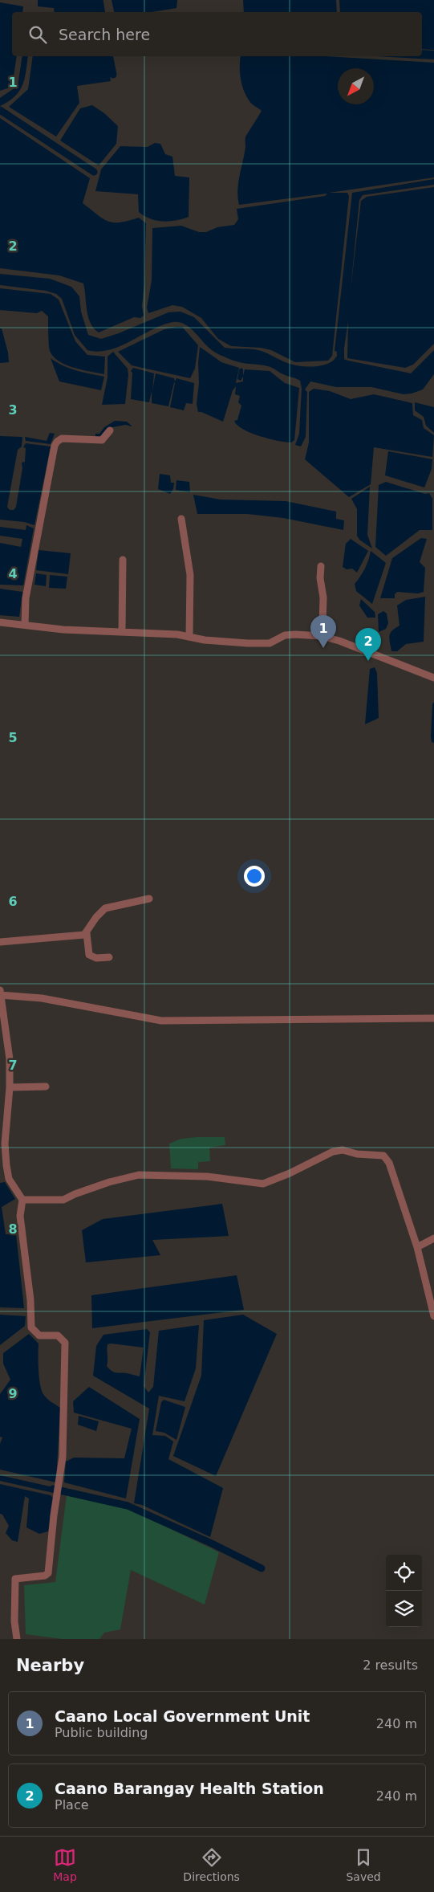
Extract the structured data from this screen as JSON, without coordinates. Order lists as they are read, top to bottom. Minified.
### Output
{"north":"bottom left","page":{"search":"Search here","pins":["1","2"],"heading":["Nearby","2 results"],"list":[{"mark":"1","name":"Caano Local Government Unit","note":"Public building","value":"240 m"},{"mark":"2","name":"Caano Barangay Health Station","note":"Place","value":"240 m"}],"nav":["Map","Directions","Saved"]},"grid":{"rows":["1","2","3","4","5","6","7","8","9"]}}
